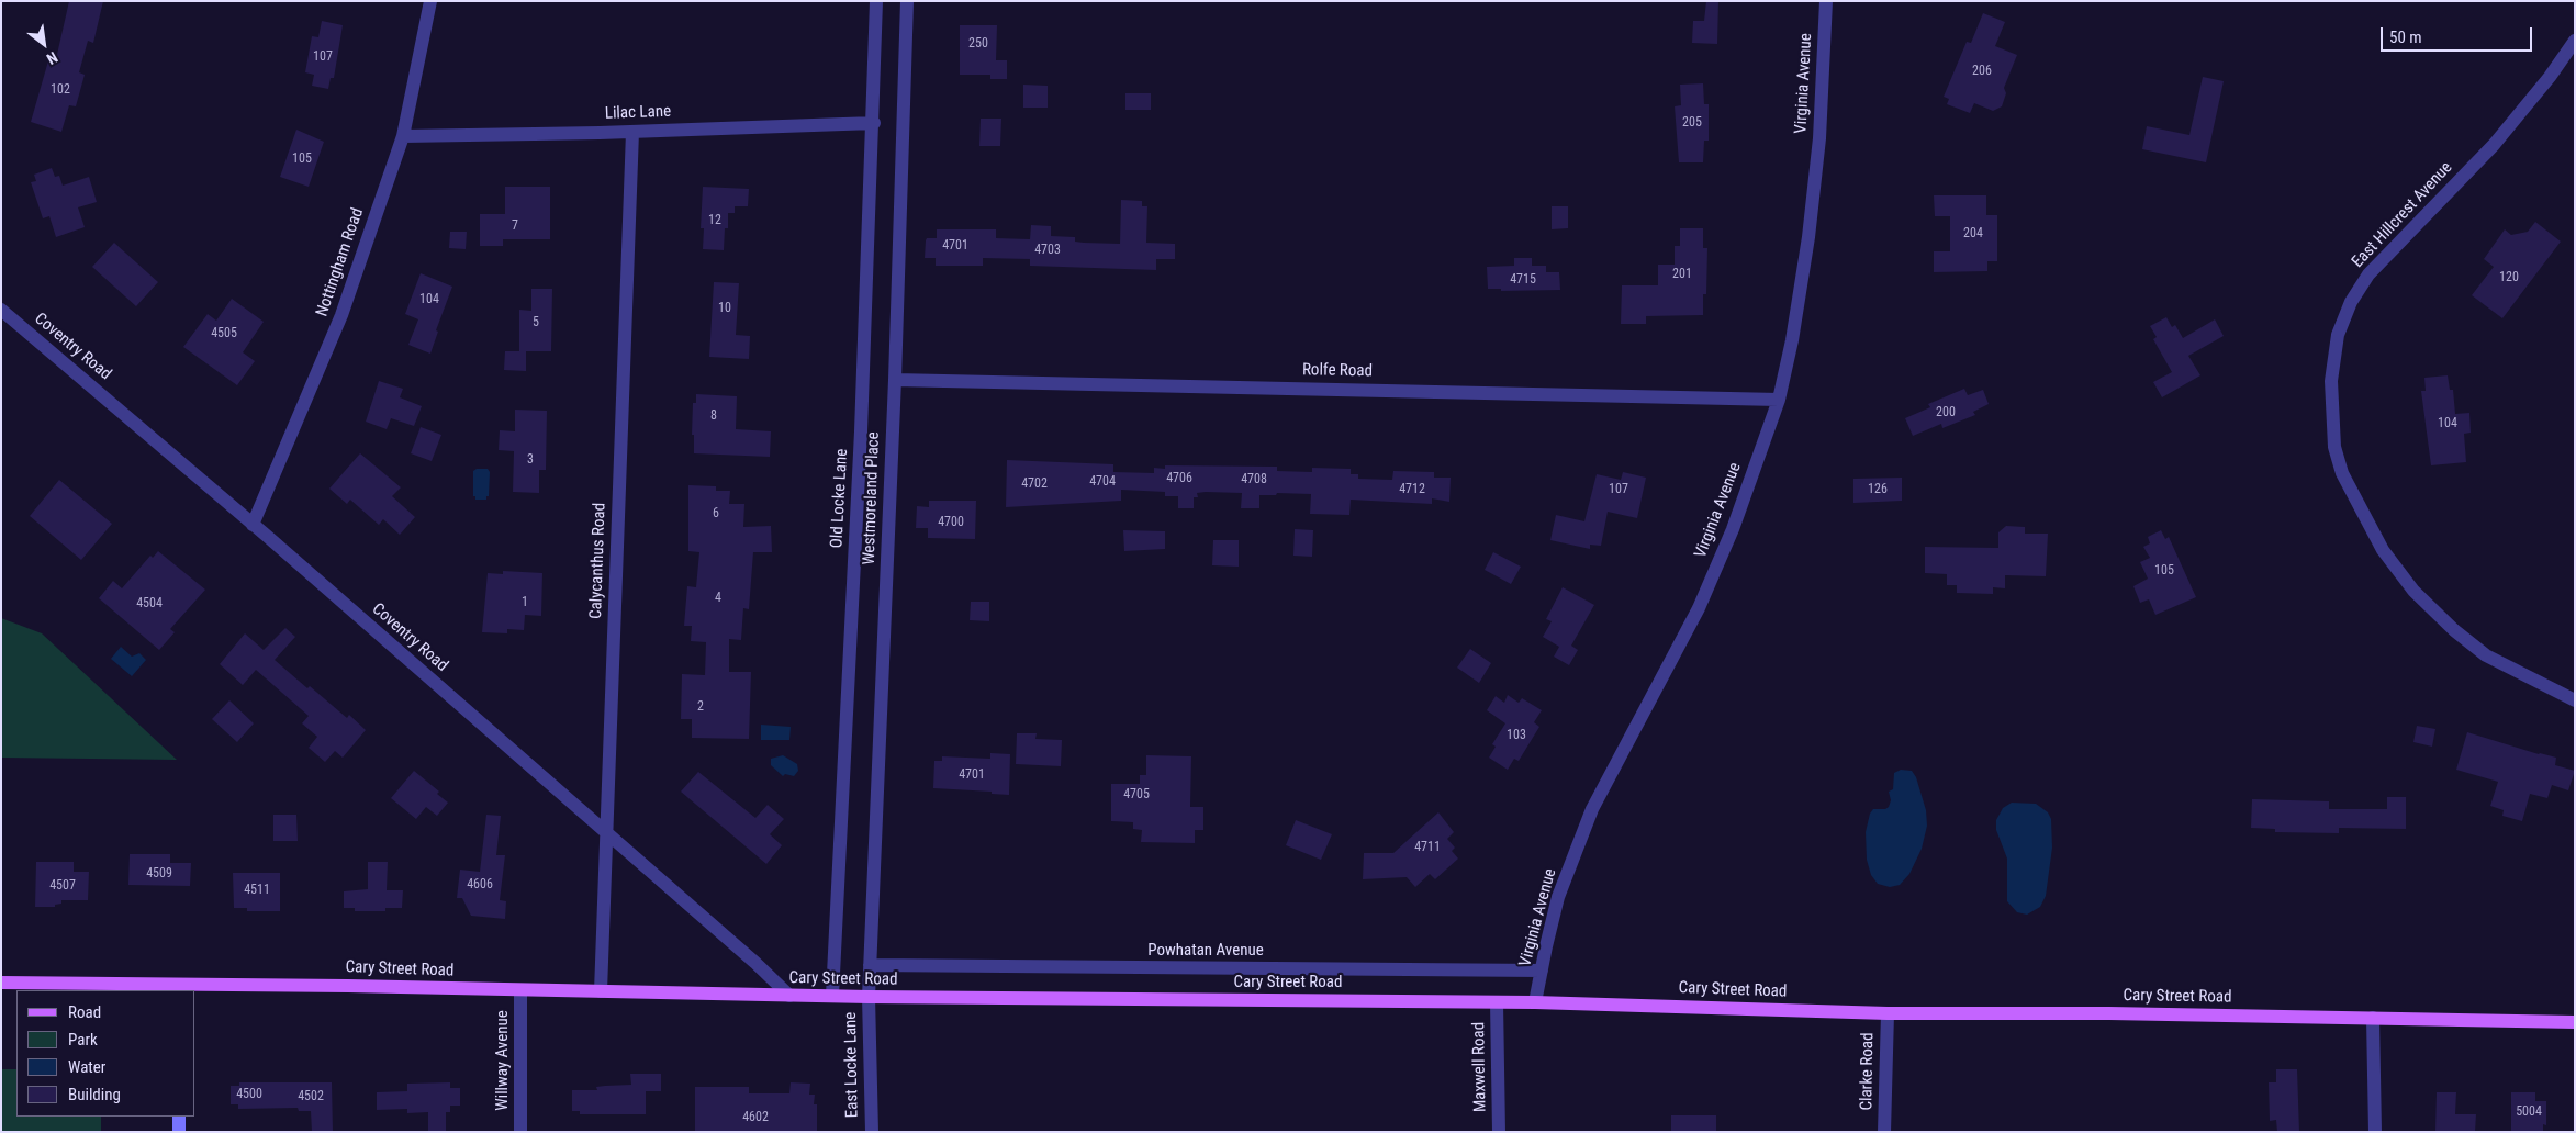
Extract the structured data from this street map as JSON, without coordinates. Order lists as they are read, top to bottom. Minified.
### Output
{"streets":{"main road":["Cary Street Road"],"street":["Virginia Avenue","Lilac Lane","East Hillcrest Avenue","Nottingham Road","Coventry Road","Rolfe Road","Old Locke Lane","Westmoreland Place","Calycanthus Road","Powhatan Avenue","Willway Avenue","East Locke Lane","Maxwell Road","Clarke Road"]},"crossings":[["Virginia Avenue","Rolfe Road"],["Virginia Avenue","Powhatan Avenue"],["Virginia Avenue","Cary Street Road"],["Lilac Lane","Nottingham Road"],["Lilac Lane","Old Locke Lane"],["Lilac Lane","Calycanthus Road"],["Nottingham Road","Coventry Road"],["Coventry Road","Calycanthus Road"],["Coventry Road","Cary Street Road"],["Rolfe Road","Westmoreland Place"],["Old Locke Lane","Cary Street Road"],["Westmoreland Place","Powhatan Avenue"],["Westmoreland Place","Cary Street Road"],["Westmoreland Place","East Locke Lane"],["Calycanthus Road","Cary Street Road"],["Cary Street Road","Willway Avenue"],["Cary Street Road","East Locke Lane"],["Cary Street Road","Maxwell Road"],["Cary Street Road","Clarke Road"]],"house_numbers":["250","107","206","102","205","105","12","7","204","4701","4703","201","120","4715","104","10","5","4505","200","8","104","3","4706","4708","4704","4702","4712","107","126","6","4700","105","4","1","4504","2","103","4701","4705","4711","4509","4606","4507","4511","4500","4502","5004","4602"],"legend":["Road","Park","Water","Building"],"scale_bar":"50 m","north":"bottom right"}
